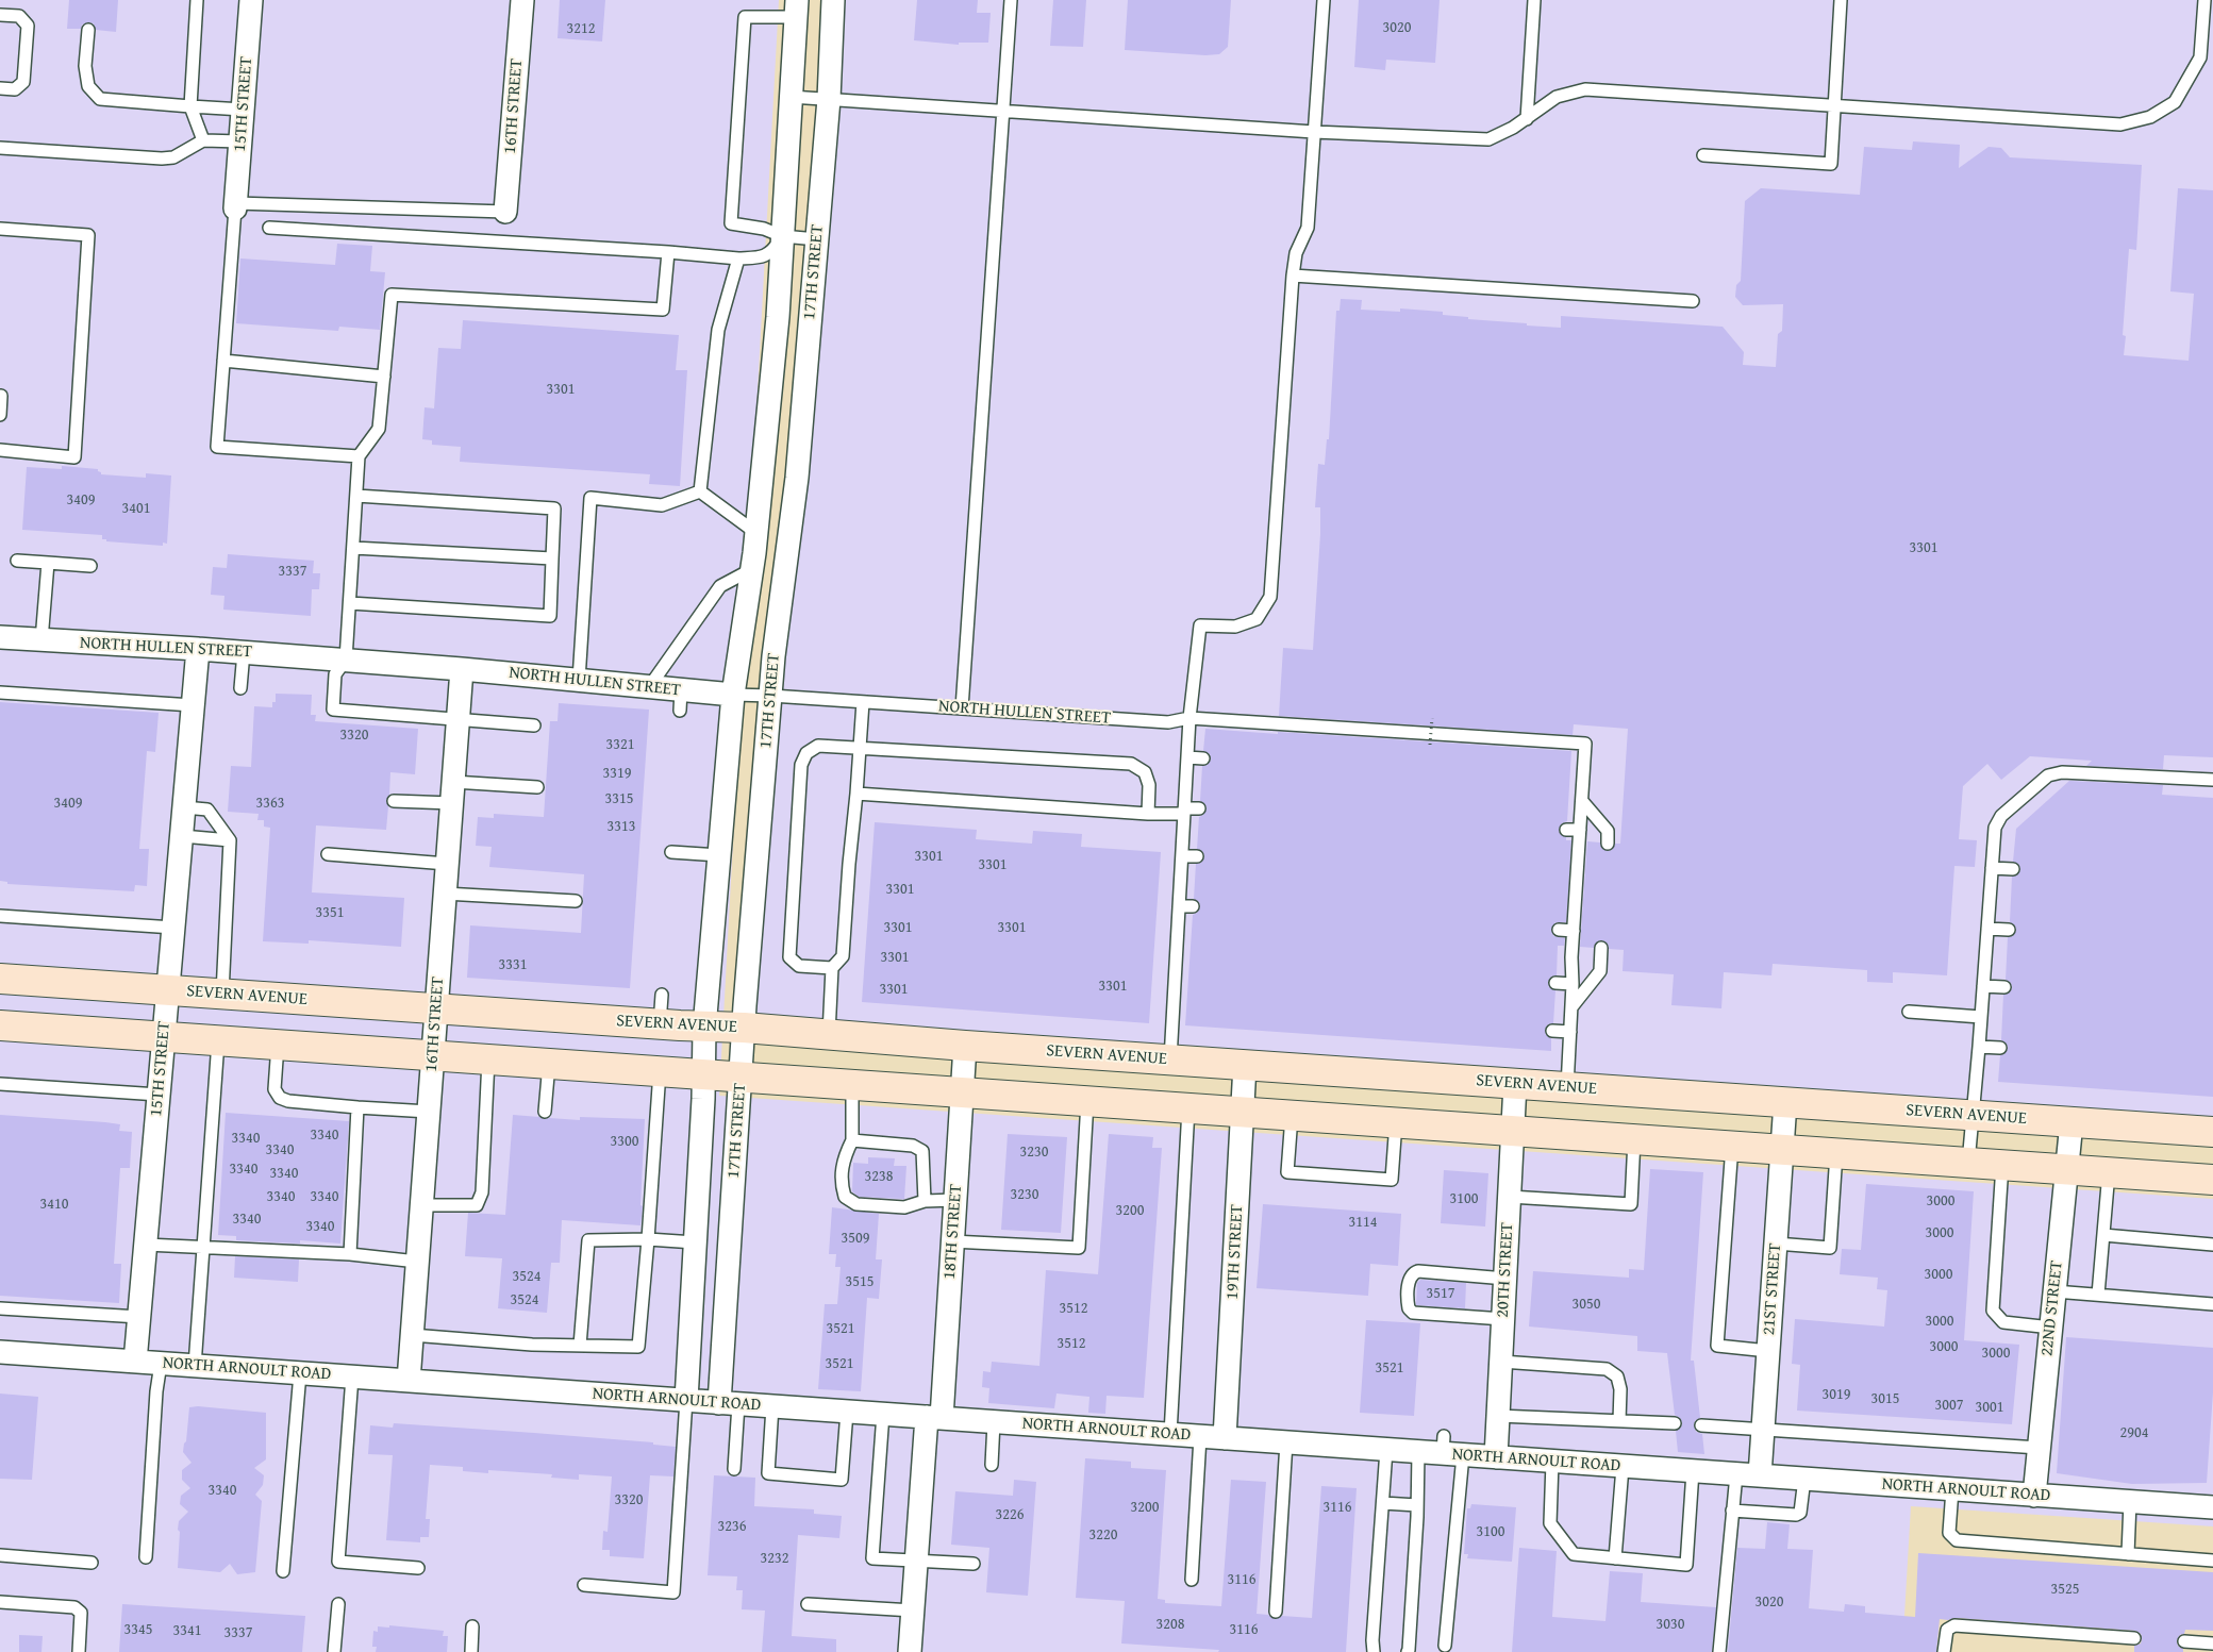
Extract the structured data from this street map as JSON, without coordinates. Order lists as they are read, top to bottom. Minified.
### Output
{"streets":{"street":["15TH STREET","16TH STREET","17TH STREET","NORTH HULLEN STREET","SEVERN AVENUE","18TH STREET","19TH STREET","20TH STREET","21ST STREET","22ND STREET","NORTH ARNOULT ROAD"]},"crossings":[["15TH STREET","NORTH HULLEN STREET"],["15TH STREET","SEVERN AVENUE"],["15TH STREET","NORTH ARNOULT ROAD"],["16TH STREET","NORTH HULLEN STREET"],["16TH STREET","SEVERN AVENUE"],["16TH STREET","NORTH ARNOULT ROAD"],["17TH STREET","NORTH HULLEN STREET"],["17TH STREET","SEVERN AVENUE"],["17TH STREET","NORTH ARNOULT ROAD"],["SEVERN AVENUE","18TH STREET"],["SEVERN AVENUE","19TH STREET"],["SEVERN AVENUE","20TH STREET"],["SEVERN AVENUE","21ST STREET"],["SEVERN AVENUE","22ND STREET"],["18TH STREET","NORTH ARNOULT ROAD"],["19TH STREET","NORTH ARNOULT ROAD"],["20TH STREET","NORTH ARNOULT ROAD"],["21ST STREET","NORTH ARNOULT ROAD"],["22ND STREET","NORTH ARNOULT ROAD"]],"house_numbers":["3020","3212","3301","3409","3401","3301","3337","3320","3321","3319","3315","3409","3363","3313","3301","3301","3301","3351","3301","3301","3301","3331","3301","3301","3340","3340","3300","3340","3230","3340","3340","3238","3230","3340","3340","3100","3000","3410","3200","3340","3114","3340","3000","3509","3000","3524","3515","3517","3524","3050","3512","3000","3521","3512","3000","3000","3521","3521","3019","3015","3007","3001","2904","3340","3320","3200","3116","3226","3236","3100","3220","3232","3116","3525","3020","3208","3030","3345","3116","3341","3337"]}
